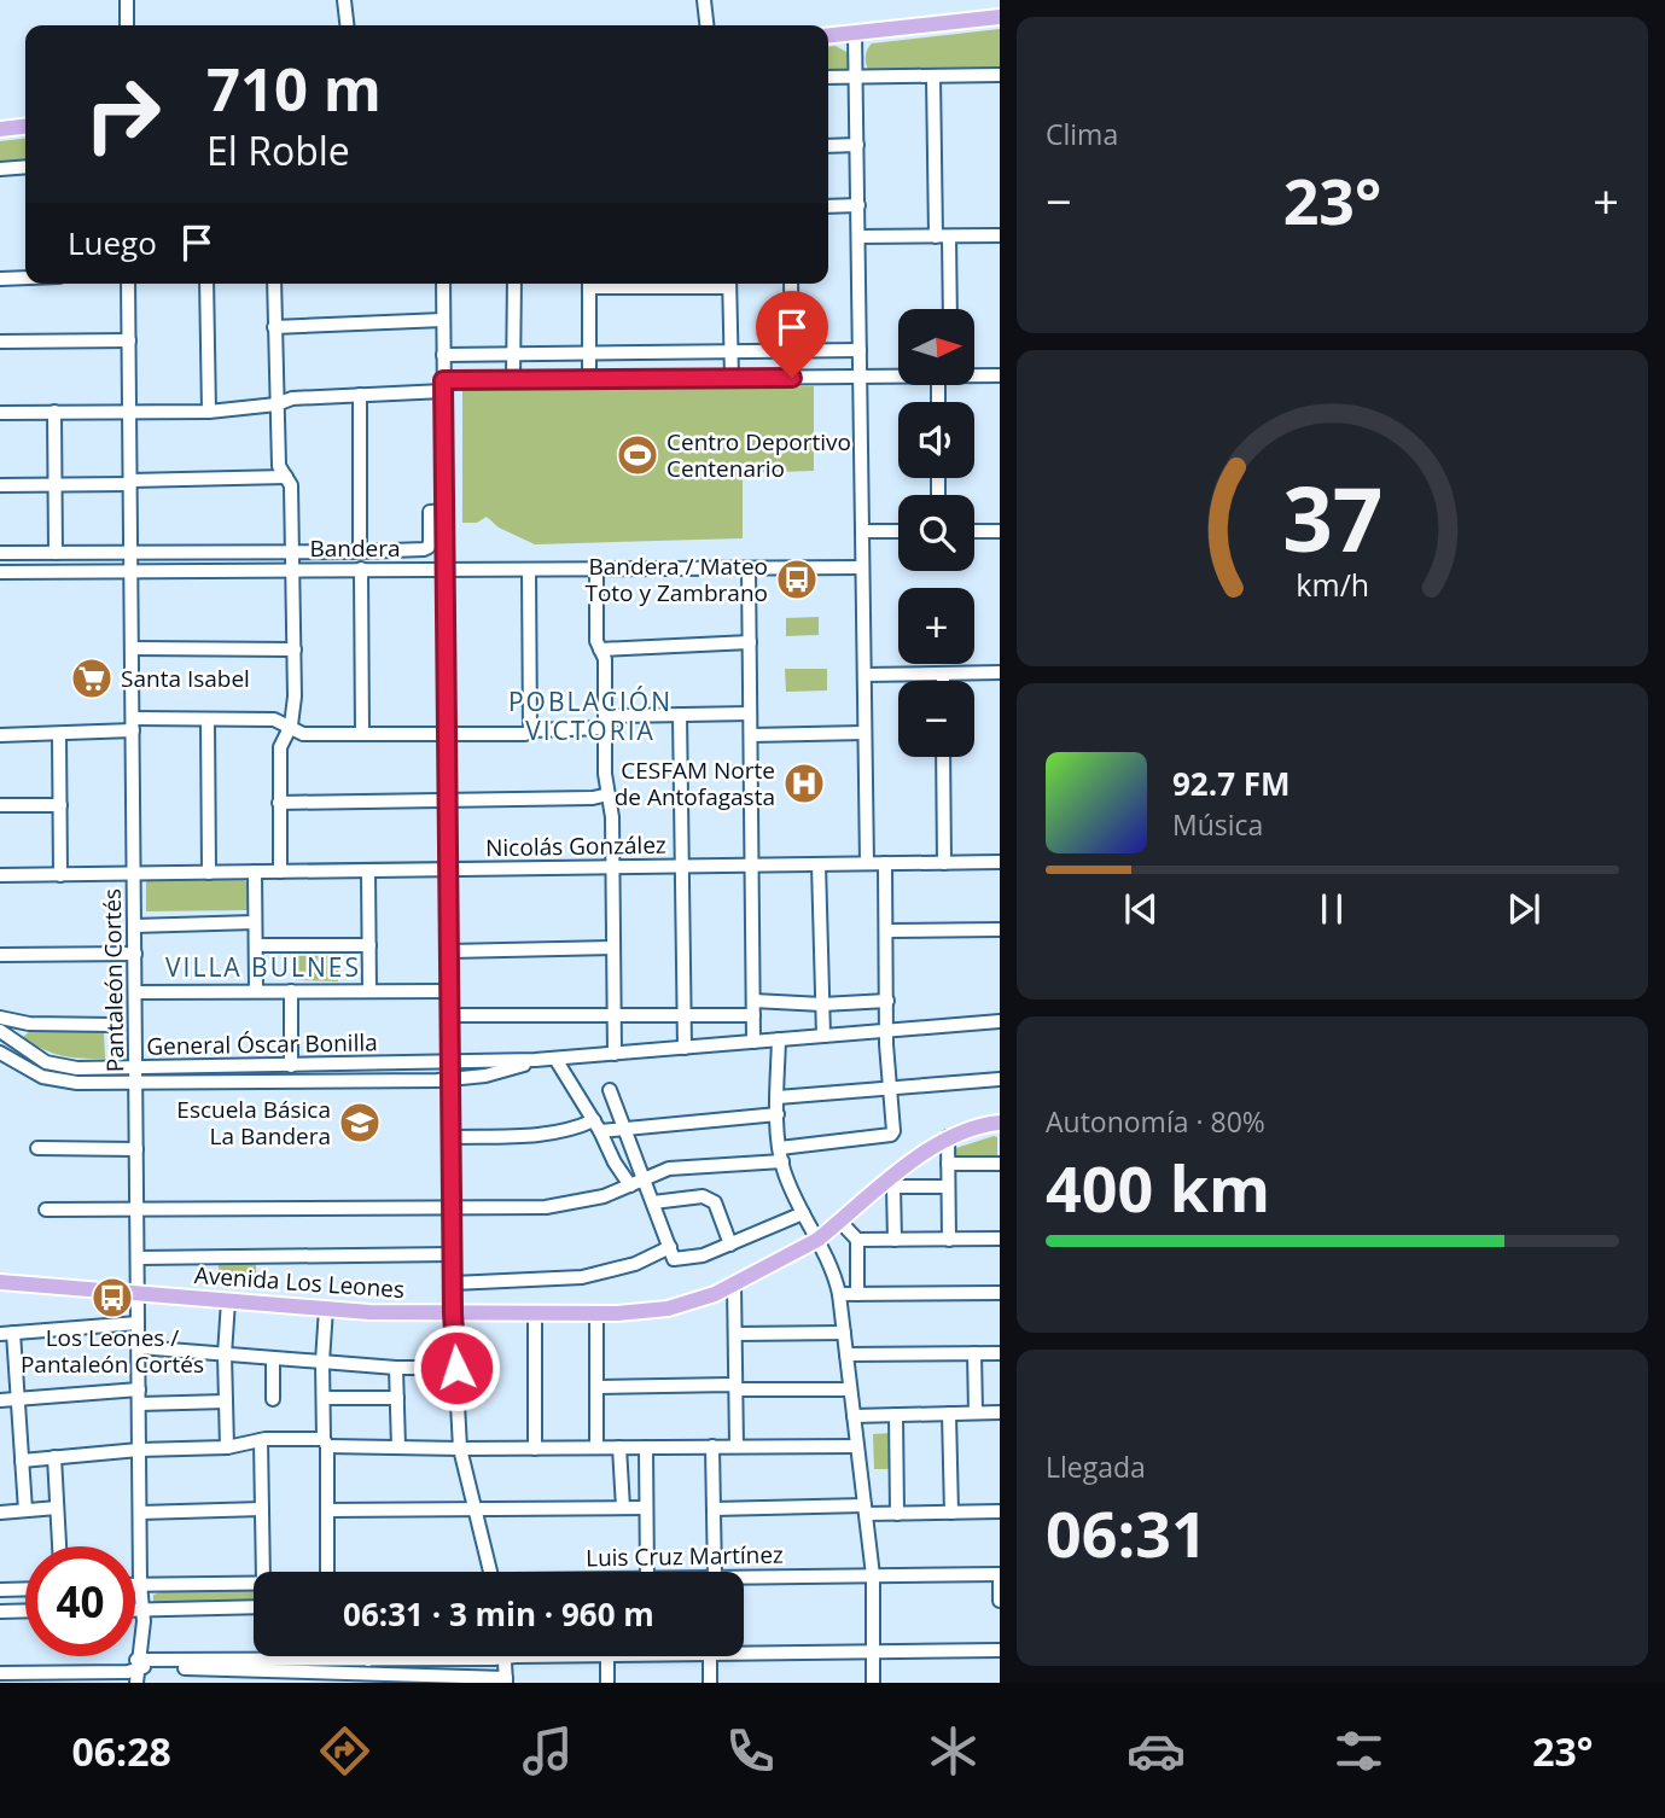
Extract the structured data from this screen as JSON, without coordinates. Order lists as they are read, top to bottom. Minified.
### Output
{"streets":{"main road":["Avenida Los Leones"],"street":["Bandera","Nicolás González","Pantaleón Cortés","General Óscar Bonilla","Luis Cruz Martínez"]},"crossings":[["Bandera","Pantaleón Cortés"],["Nicolás González","Pantaleón Cortés"],["Pantaleón Cortés","General Óscar Bonilla"],["Pantaleón Cortés","Avenida Los Leones"],["Pantaleón Cortés","Luis Cruz Martínez"]],"districts":["POBLACIÓN VICTORIA","VILLA BULNES"],"places":{"sports":["Centro Deportivo Centenario"],"bus stop":["Bandera / Mateo Toto y Zambrano","Los Leones / Pantaleón Cortés"],"supermarket":["Santa Isabel"],"hospital":["CESFAM Norte de Antofagasta"],"school or university":["Escuela Básica La Bandera"]},"north":"right","page":{"tile":["Clima",["Autonomía · 80%","400 km"],["Llegada","06:31"]],"turn":["710 m","El Roble"],"heat":["−","23°","+"],"then":"Luego","map_buttons":["+","−"],"song":["92.7 FM","Música"],"limit":"40","trip":"06:31 · 3 min · 960 m","tabs":["06:28","23°"],"gauge":["37","km/h"]}}
